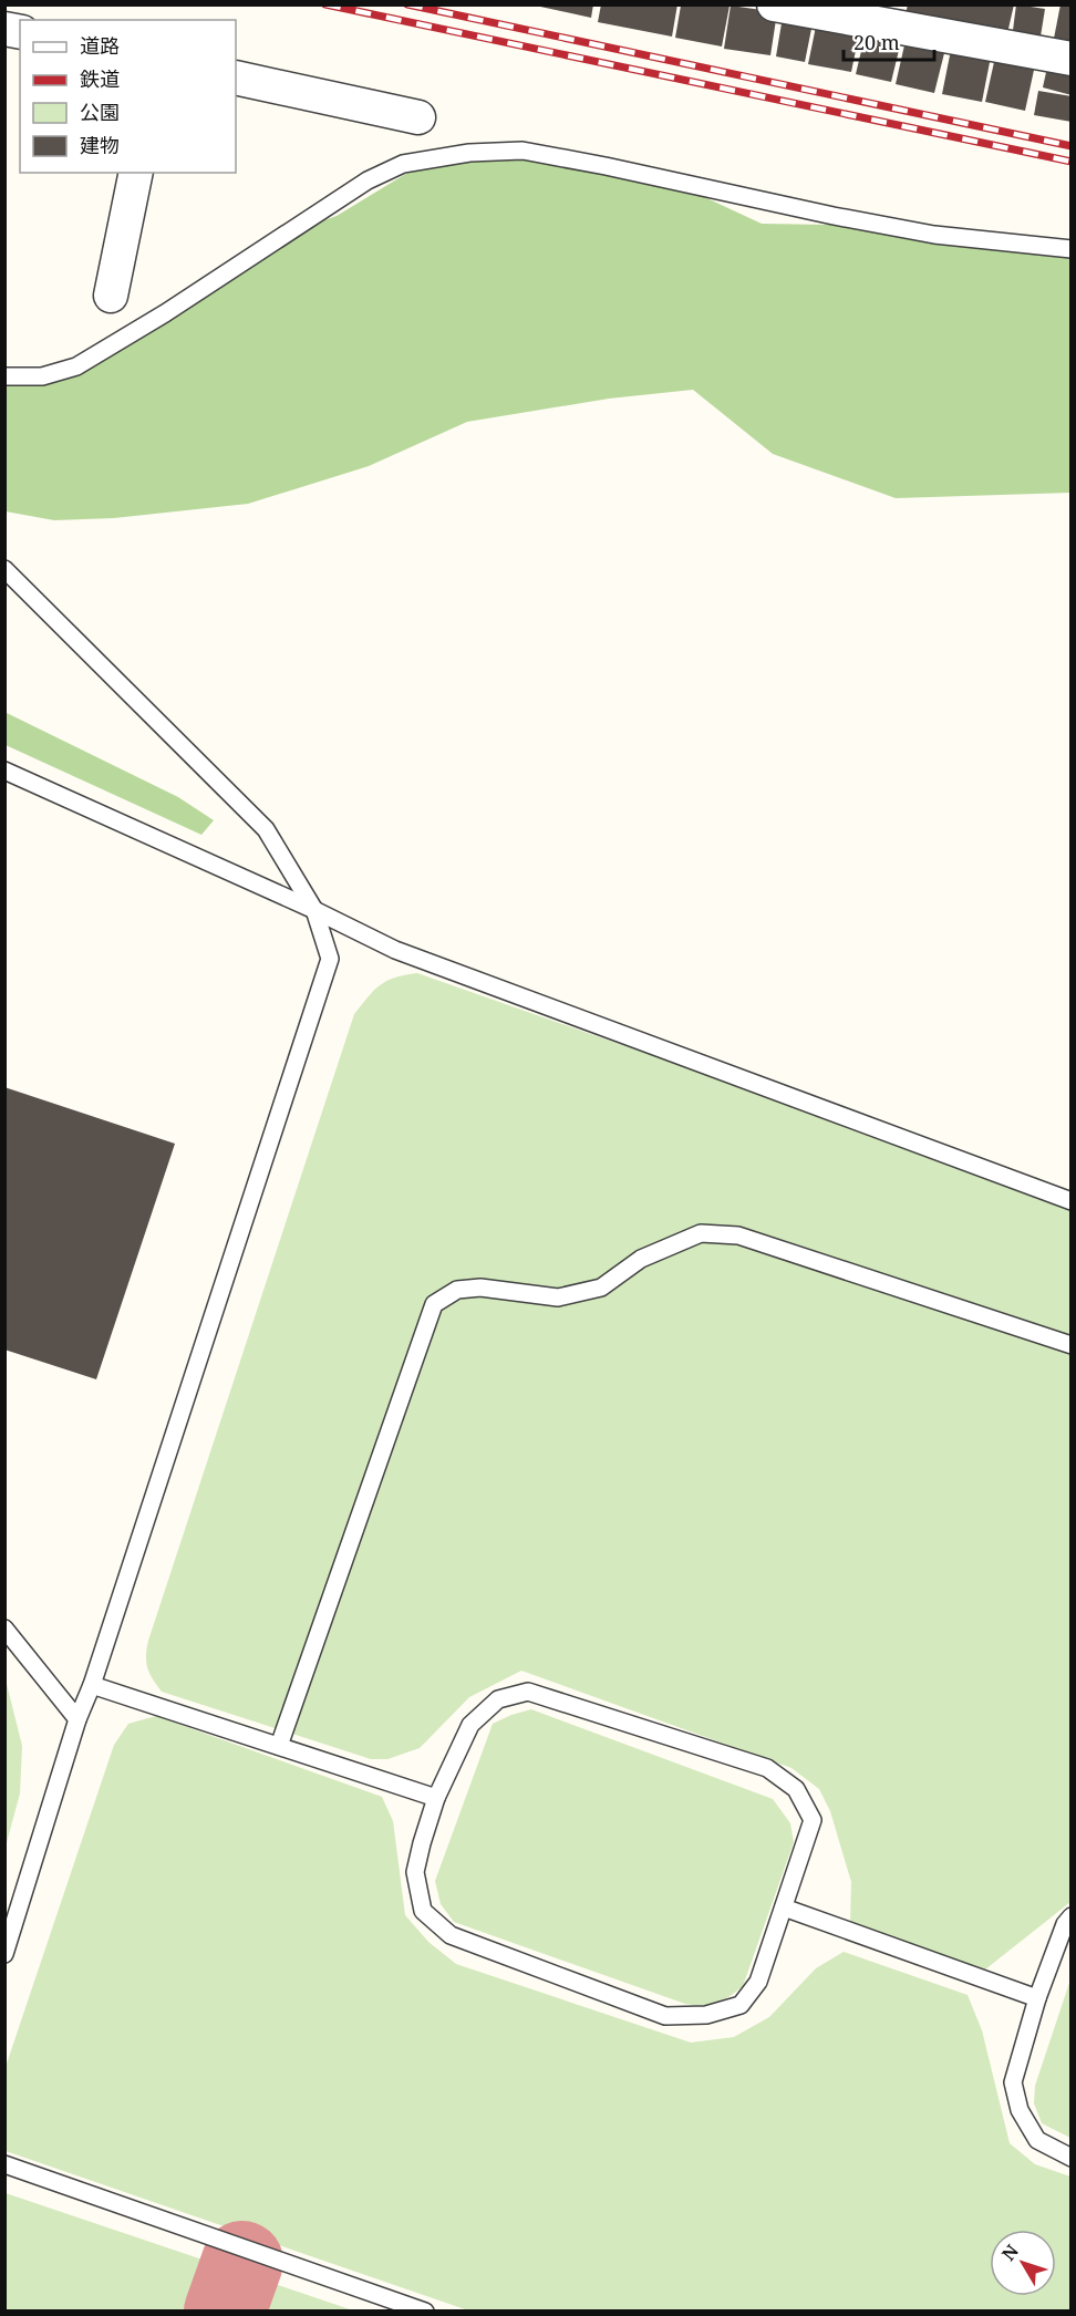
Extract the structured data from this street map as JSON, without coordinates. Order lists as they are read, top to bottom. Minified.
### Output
{"legend":["道路","鉄道","公園","建物"],"scale_bar":"20 m","north":"top left"}
